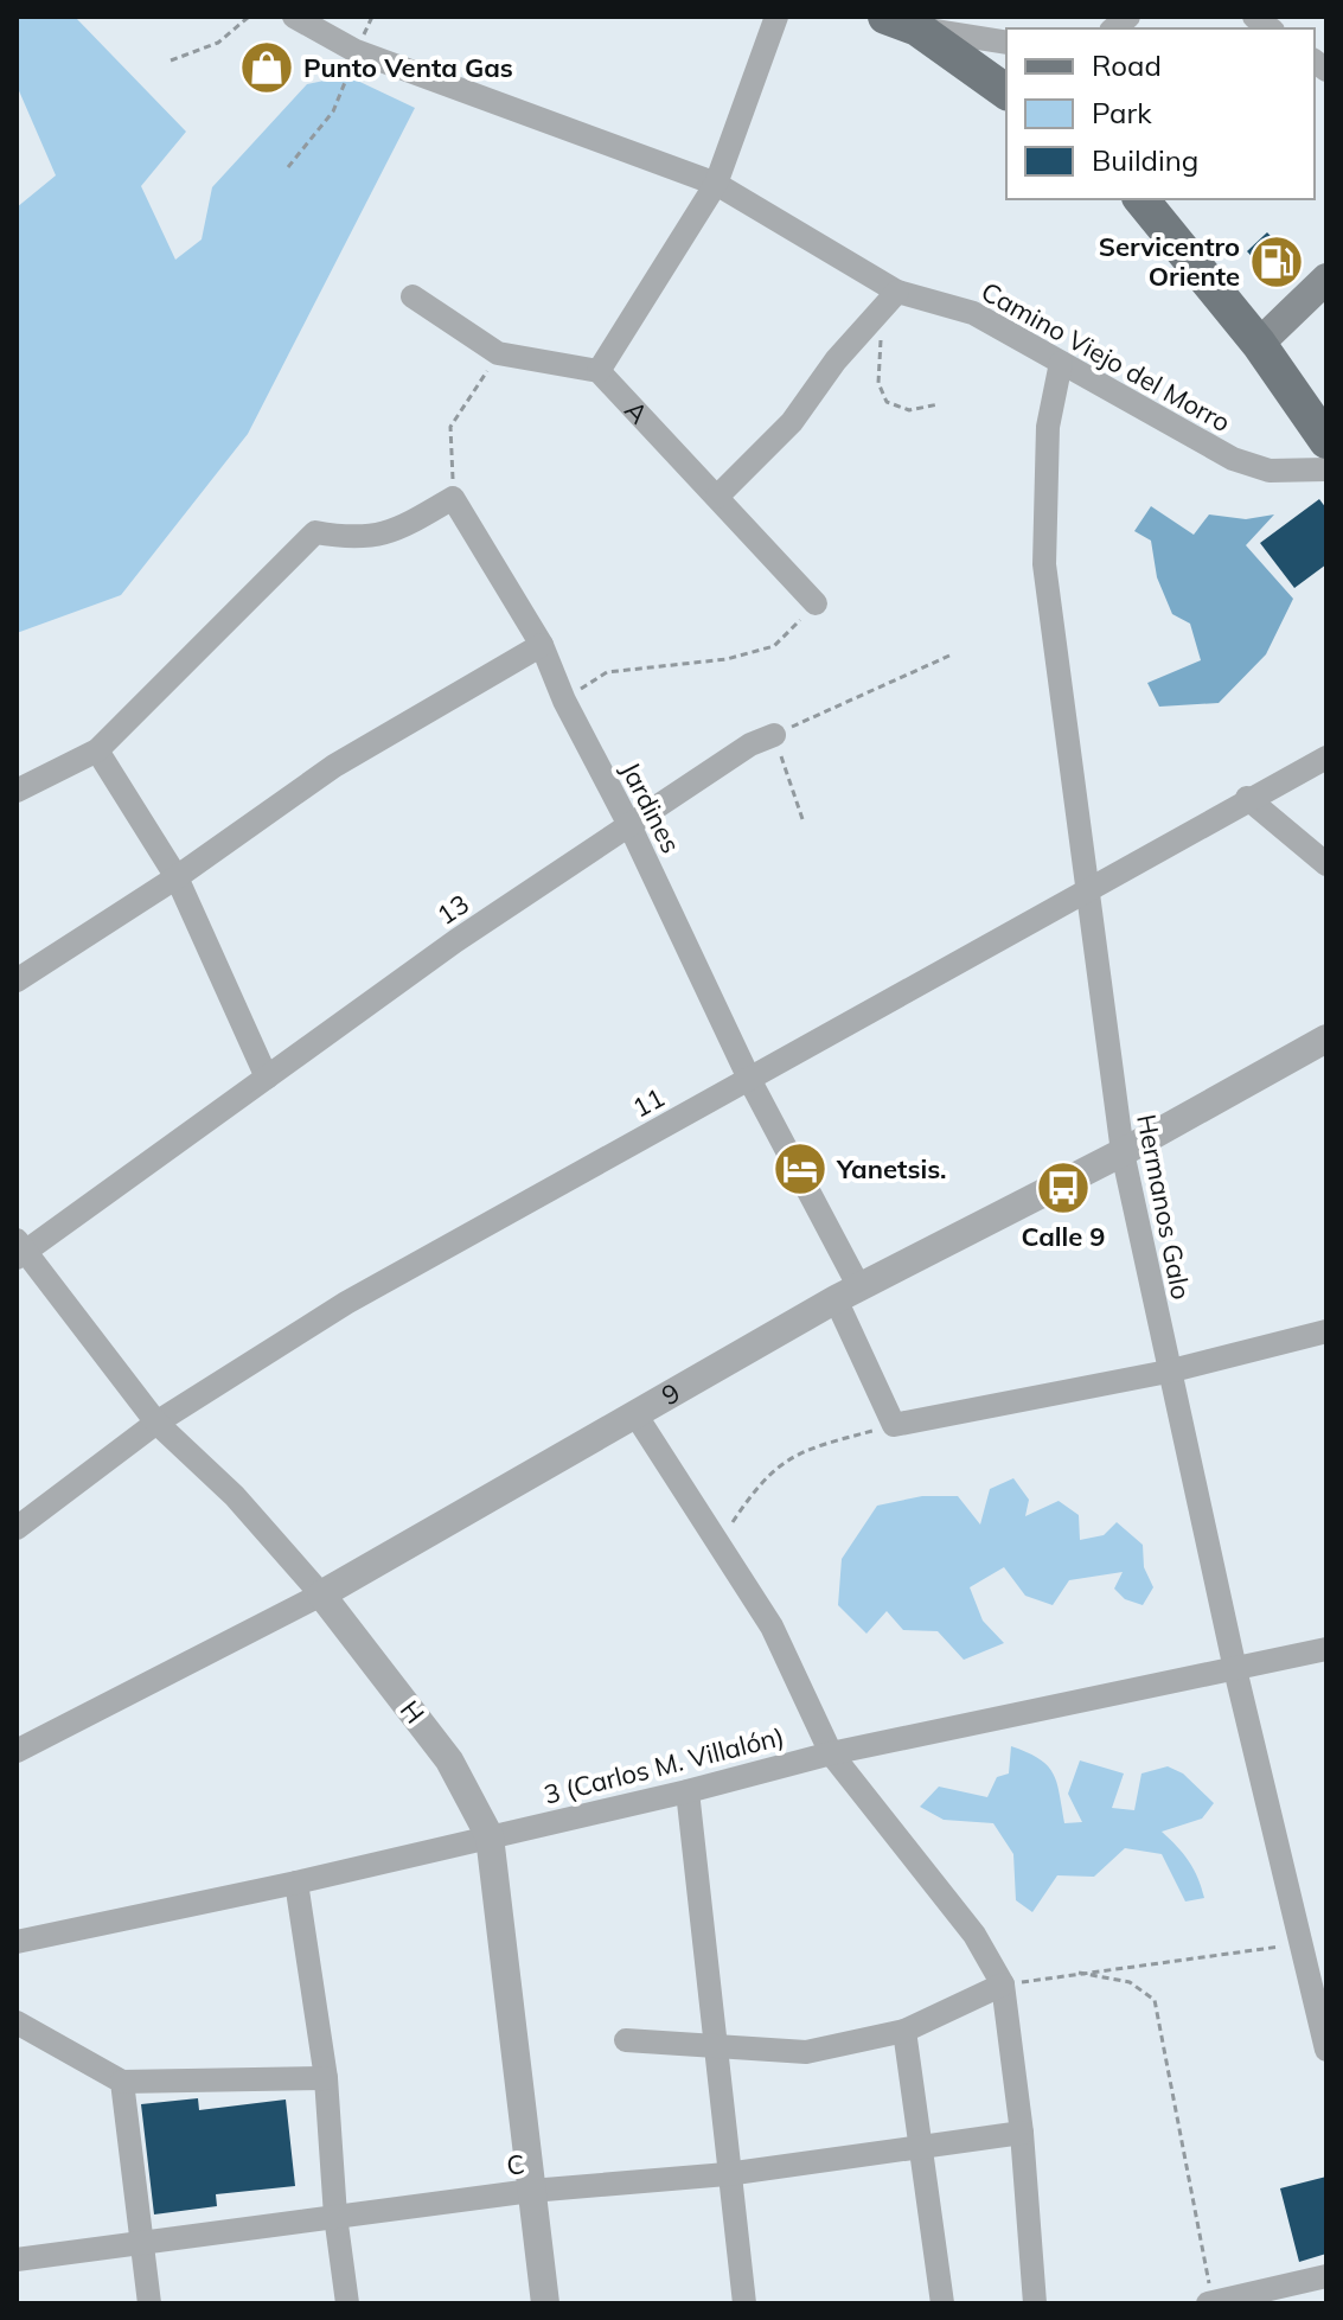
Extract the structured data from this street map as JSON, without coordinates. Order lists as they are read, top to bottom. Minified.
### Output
{"streets":{"street":["Camino Viejo del Morro","A","Jardines","13","11","Hermanos Galo","9","H","3 (Carlos M. Villalón)","C"]},"crossings":[["Camino Viejo del Morro","Hermanos Galo"],["Jardines","13"],["Jardines","11"],["Jardines","9"],["13","H"],["11","Hermanos Galo"],["11","H"],["Hermanos Galo","9"],["Hermanos Galo","3 (Carlos M. Villalón)"],["9","H"],["H","3 (Carlos M. Villalón)"],["H","C"]],"places":{"shop":["Punto Venta Gas"],"fuel station":["Servicentro Oriente"],"hotel":["Yanetsis."],"bus stop":["Calle 9"]},"legend":["Road","Park","Building"]}
